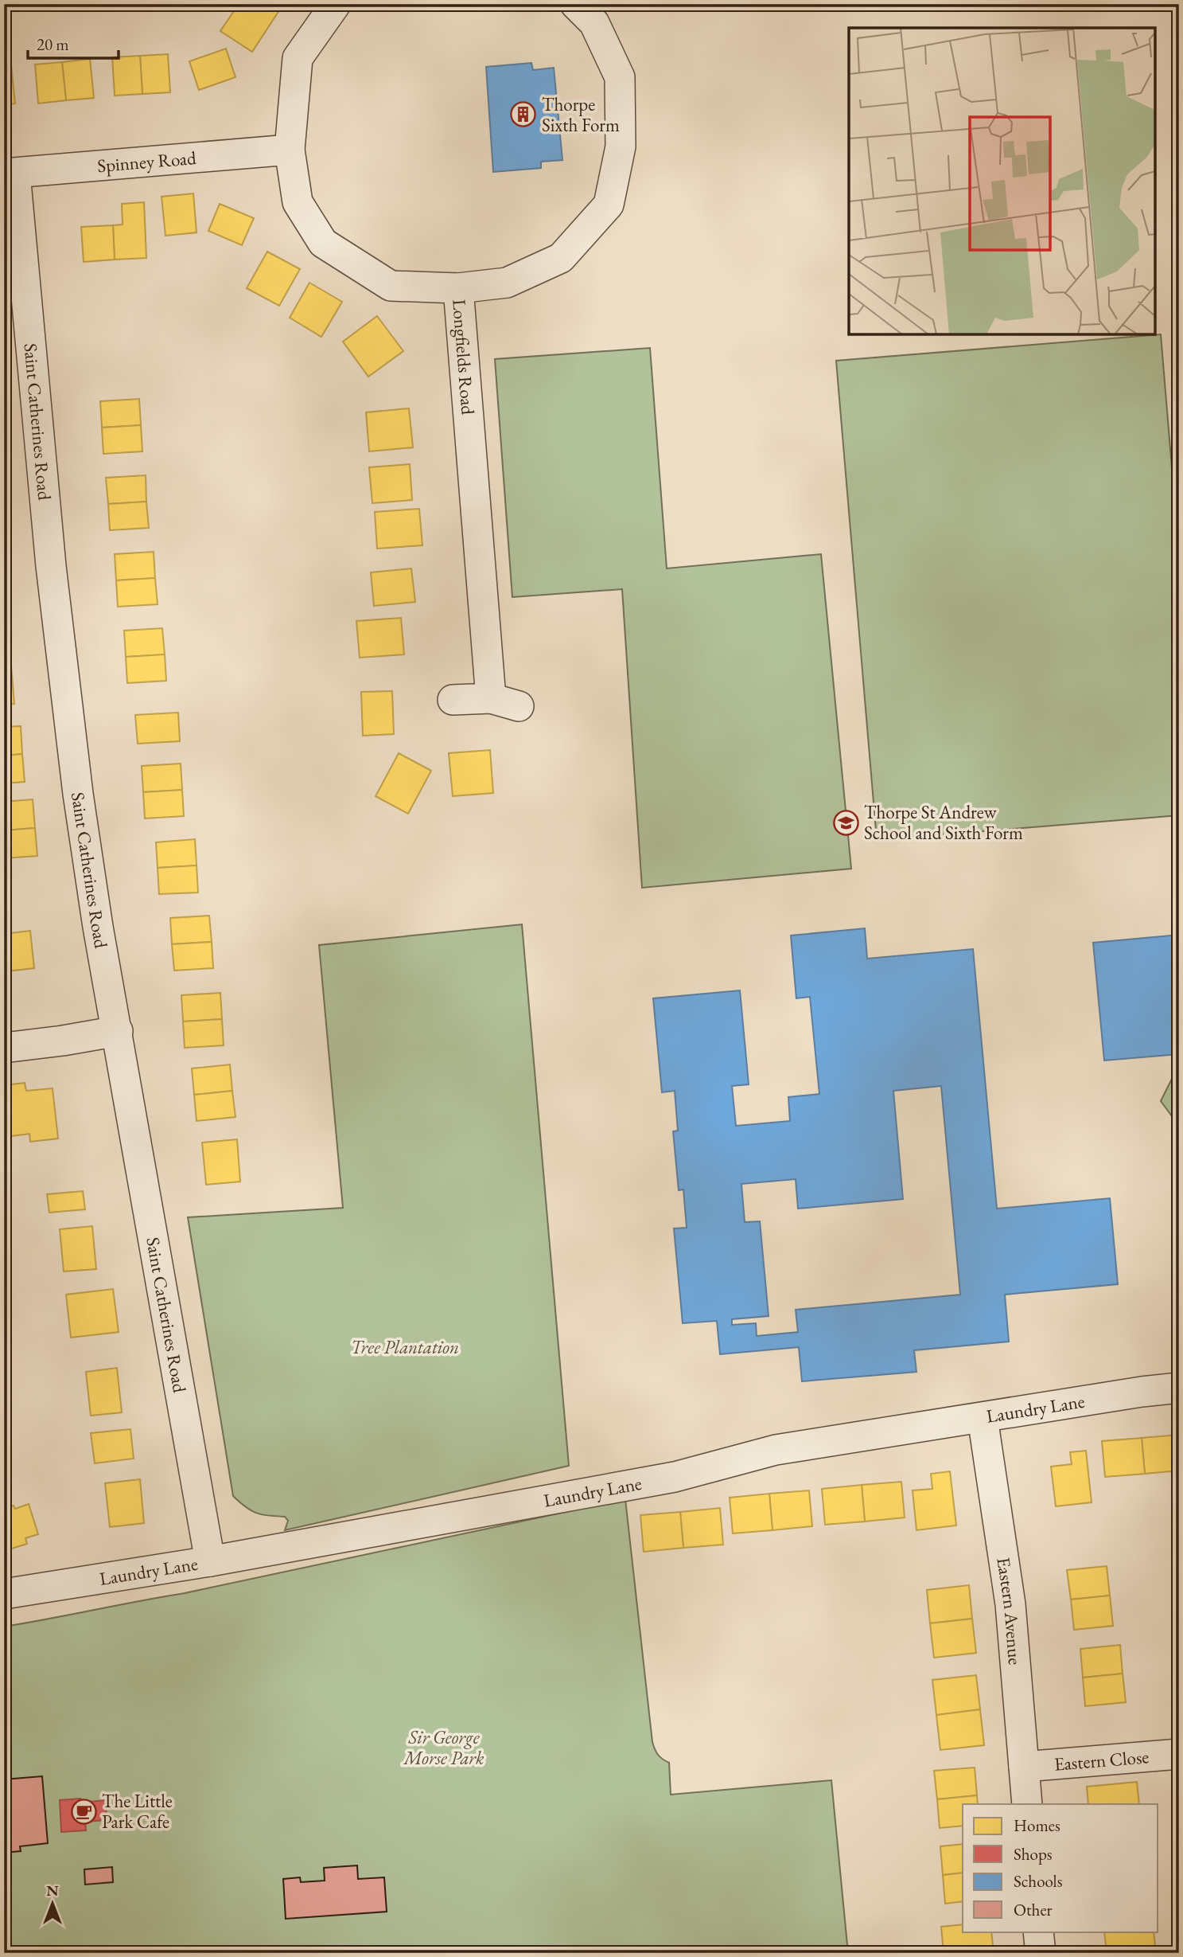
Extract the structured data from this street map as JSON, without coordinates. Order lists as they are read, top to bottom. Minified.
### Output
{"streets":{"street":["Spinney Road","Longfields Road","Saint Catherines Road","Laundry Lane","Eastern Avenue","Eastern Close"]},"crossings":[["Spinney Road","Longfields Road"],["Spinney Road","Saint Catherines Road"],["Saint Catherines Road","Laundry Lane"],["Laundry Lane","Eastern Avenue"],["Eastern Avenue","Eastern Close"]],"parks":["Tree Plantation","Sir George Morse Park"],"places":{"building":["Thorpe Sixth Form"],"school or university":["Thorpe St Andrew School and Sixth Form"],"cafe":["The Little Park Cafe"]},"legend":["Homes","Shops","Schools","Other"],"scale_bar":"20 m","north":"top"}
